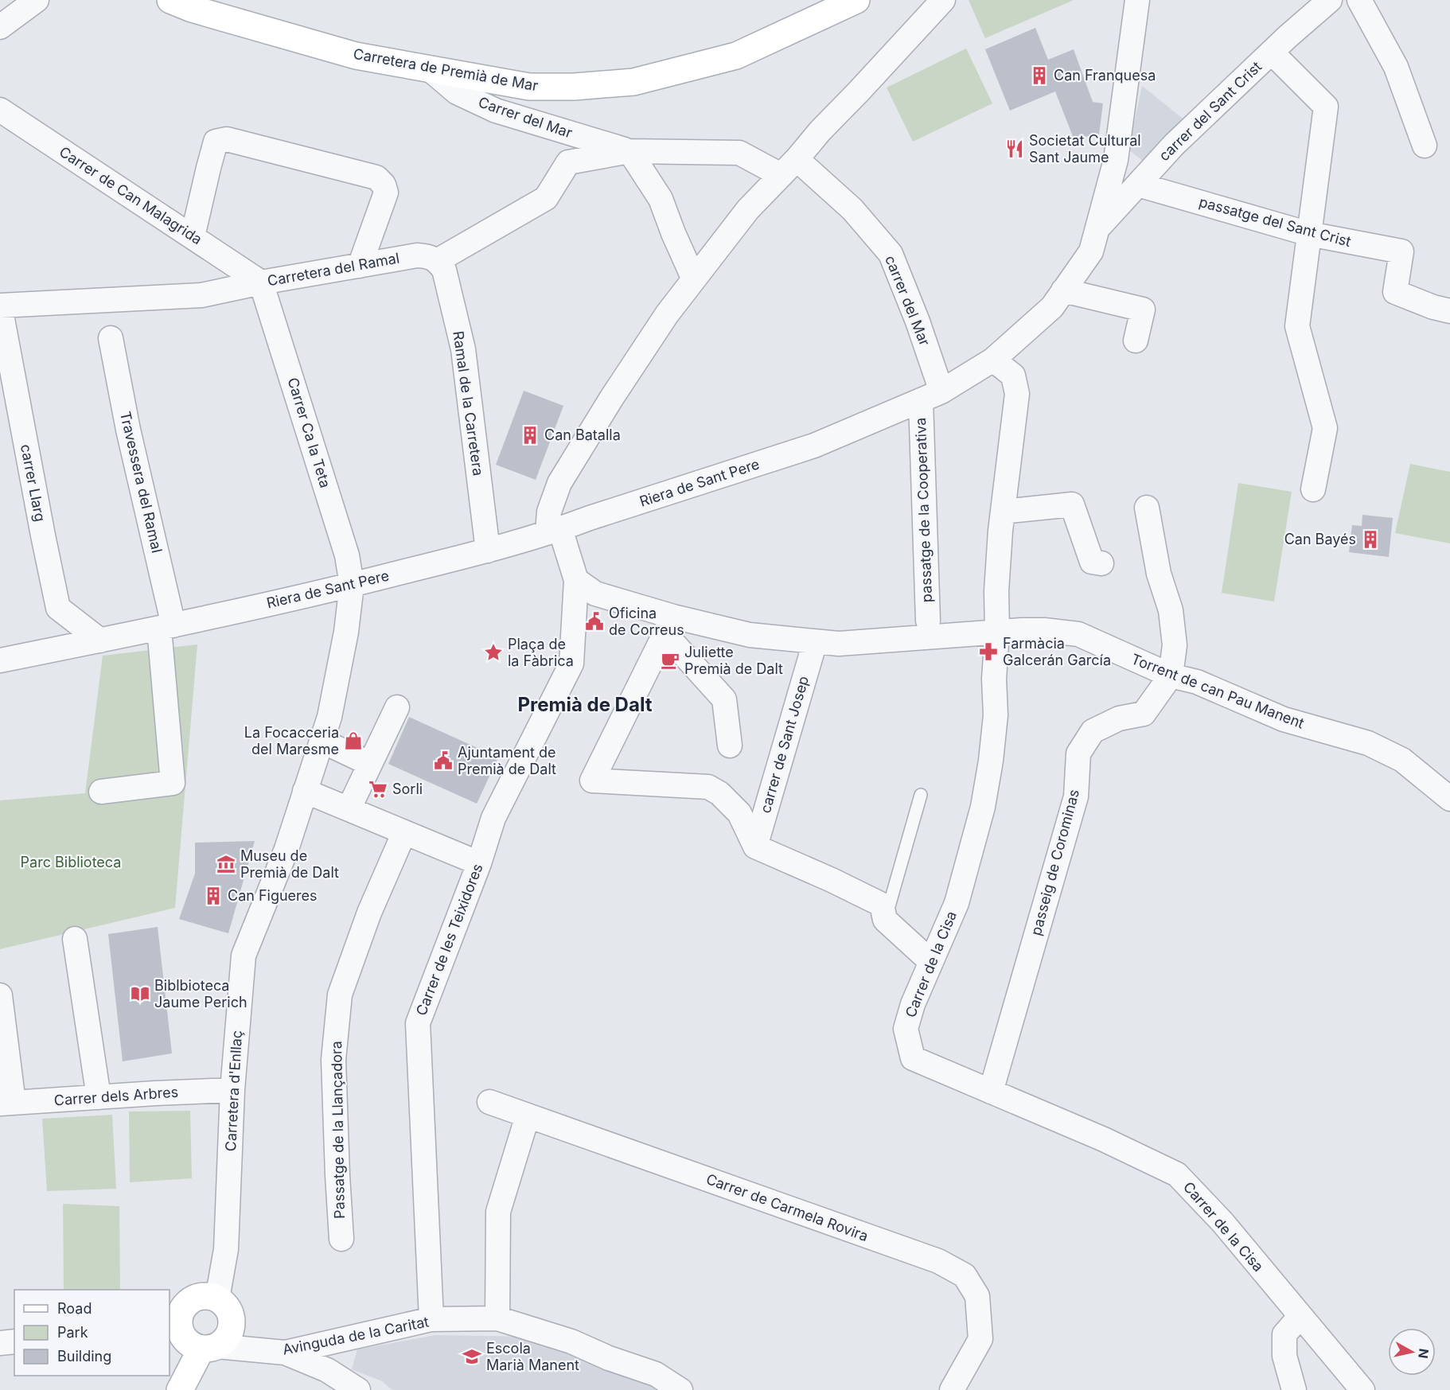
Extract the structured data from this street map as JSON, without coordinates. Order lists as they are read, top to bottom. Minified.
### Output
{"streets":{"street":["Carretera de Premià de Mar","carrer del Sant Crist","Carrer del Mar","Carrer de Can Malagrida","passatge del Sant Crist","Carretera del Ramal","carrer del Mar","Ramal de la Carretera","Carrer Ca la Teta","Travessera del Ramal","carrer Llarg","Riera de Sant Pere","passatge de la Cooperativa","Torrent de can Pau Manent","carrer de Sant Josep","passeig de Corominas","Carrer de les Teixidores","Carrer de la Cisa","Carretera d'Enllaç","Carrer dels Arbres","Passatge de la Llançadora","Carrer de Carmela Rovira","Avinguda de la Caritat"]},"crossings":[["Carretera de Premià de Mar","Carrer del Mar"],["carrer del Sant Crist","passatge del Sant Crist"],["carrer del Sant Crist","Riera de Sant Pere"],["Carrer del Mar","carrer del Mar"],["Carrer de Can Malagrida","Carretera del Ramal"],["Carrer de Can Malagrida","Carrer Ca la Teta"],["Carretera del Ramal","Ramal de la Carretera"],["Carretera del Ramal","Carrer Ca la Teta"],["Carretera del Ramal","carrer Llarg"],["carrer del Mar","Riera de Sant Pere"],["carrer del Mar","passatge de la Cooperativa"],["Ramal de la Carretera","Riera de Sant Pere"],["Carrer Ca la Teta","Riera de Sant Pere"],["Carrer Ca la Teta","Carretera d'Enllaç"],["Travessera del Ramal","Riera de Sant Pere"],["carrer Llarg","Riera de Sant Pere"],["Riera de Sant Pere","passatge de la Cooperativa"],["Riera de Sant Pere","Carrer de la Cisa"],["Riera de Sant Pere","Carretera d'Enllaç"],["Torrent de can Pau Manent","carrer de Sant Josep"],["Torrent de can Pau Manent","passeig de Corominas"],["Torrent de can Pau Manent","Carrer de les Teixidores"],["Torrent de can Pau Manent","Carrer de la Cisa"],["passeig de Corominas","Carrer de la Cisa"],["Carrer de les Teixidores","Avinguda de la Caritat"],["Carretera d'Enllaç","Carrer dels Arbres"],["Carretera d'Enllaç","Avinguda de la Caritat"]],"districts":["Premià de Dalt"],"parks":["Parc Biblioteca"],"places":{"building":["Can Franquesa","Can Batalla","Can Bayés","Can Figueres"],"restaurant":["Societat Cultural Sant Jaume"],"public building":["Oficina de Correus","Ajuntament de Premià de Dalt"],"pharmacy":["Farmàcia Galcerán García"],"place":["Plaça de la Fàbrica"],"cafe":["Juliette Premià de Dalt"],"shop":["La Focacceria del Maresme"],"supermarket":["Sorli"],"museum":["Museu de Premià de Dalt"],"library":["Biblbioteca Jaume Perich"],"school or university":["Escola Marià Manent"]},"legend":["Road","Park","Building"],"north":"right"}
